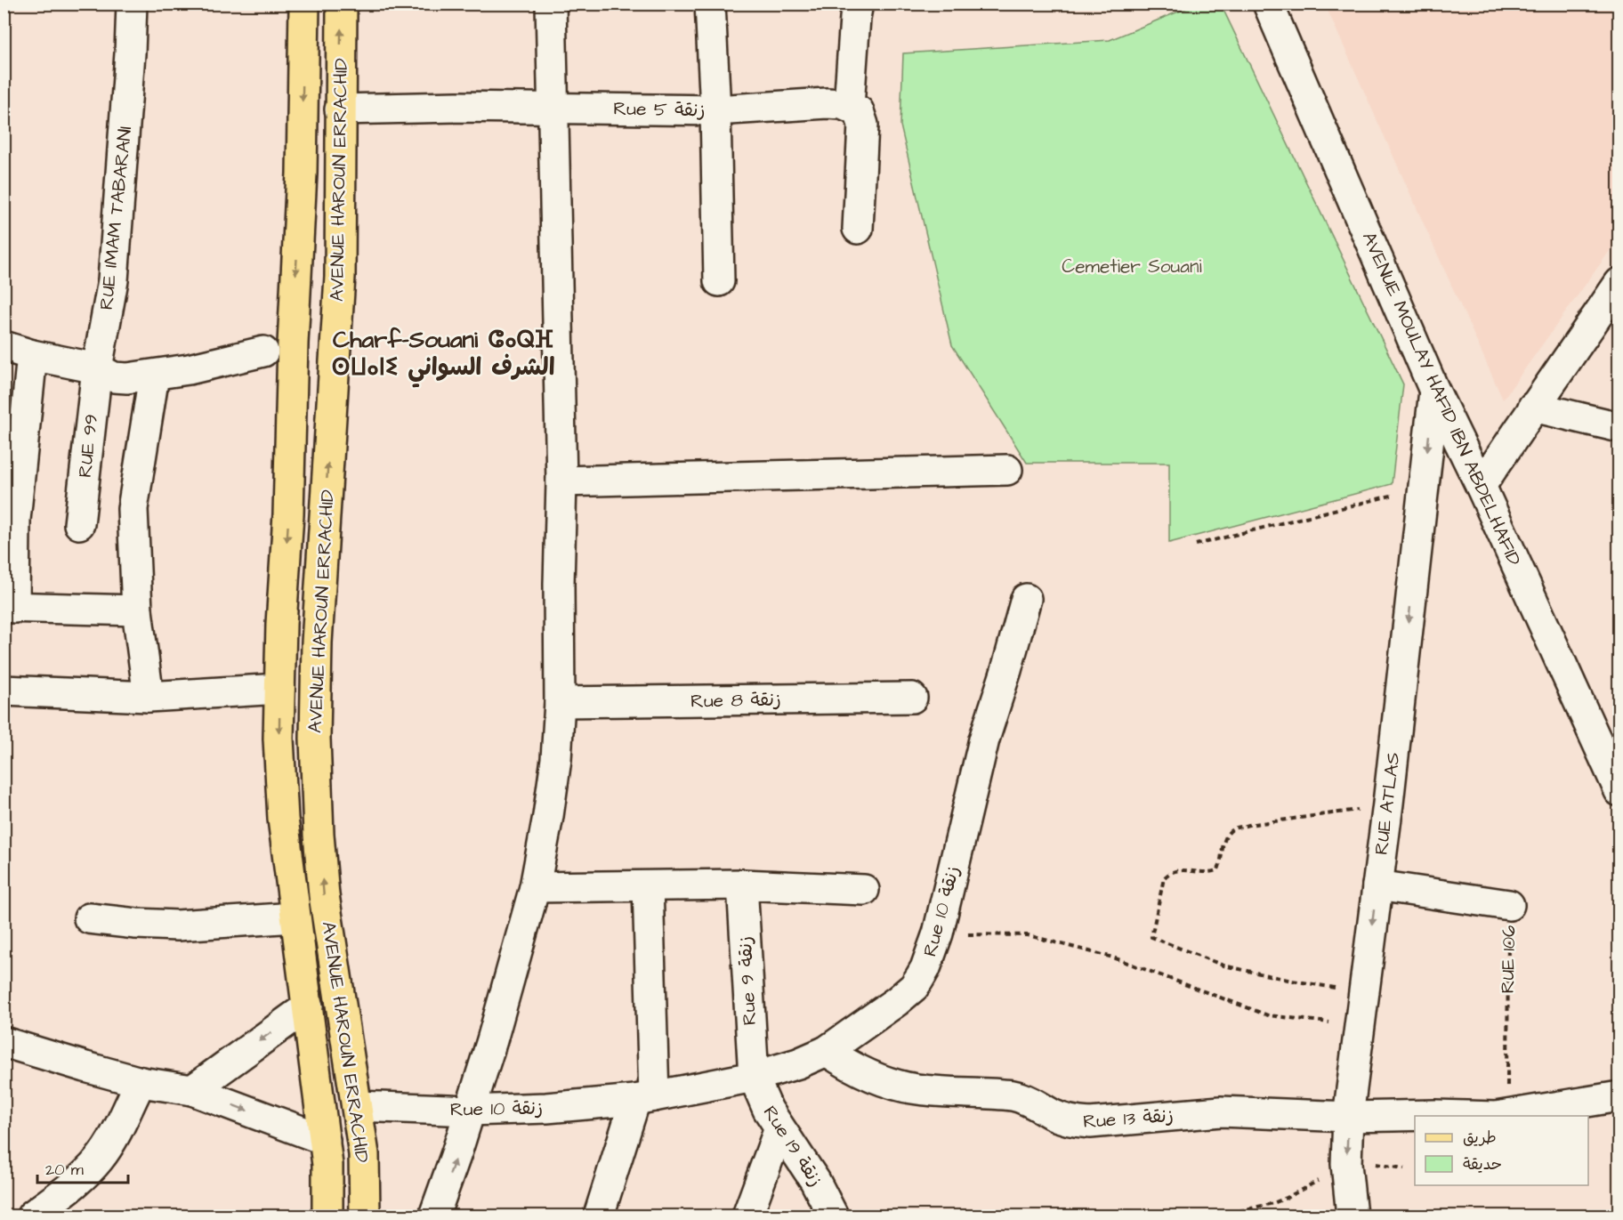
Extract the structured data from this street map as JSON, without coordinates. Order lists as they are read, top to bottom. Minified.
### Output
{"streets":{"main road":["AVENUE HAROUN ERRACHID"],"street":["Rue 5 زنقة","RUE IMAM TABARANI","AVENUE MOULAY HAFID IBN ABDELHAFID","RUE 99","Rue 8 زنقة","RUE ATLAS","Rue 10 زنقة","RUE 106","Rue 9 زنقة","Rue 13 زنقة","Rue 19 زنقة"]},"crossings":[["Rue 5 زنقة","AVENUE HAROUN ERRACHID"],["AVENUE HAROUN ERRACHID","Rue 10 زنقة"],["RUE IMAM TABARANI","RUE 99"],["AVENUE MOULAY HAFID IBN ABDELHAFID","RUE ATLAS"],["RUE ATLAS","RUE 106"],["RUE ATLAS","Rue 13 زنقة"],["Rue 10 زنقة","Rue 9 زنقة"],["Rue 10 زنقة","Rue 13 زنقة"],["Rue 10 زنقة","Rue 19 زنقة"],["RUE 106","Rue 13 زنقة"],["Rue 9 زنقة","Rue 19 زنقة"]],"one_way":["RUE ATLAS"],"districts":["Charf-Souani ⵛⴰⵕⴼ ⵙⵡⴰⵏⵉ الشرف السواني"],"parks":["Cemetier Souani"],"legend":["طريق","حديقة"],"scale_bar":"20 m"}
